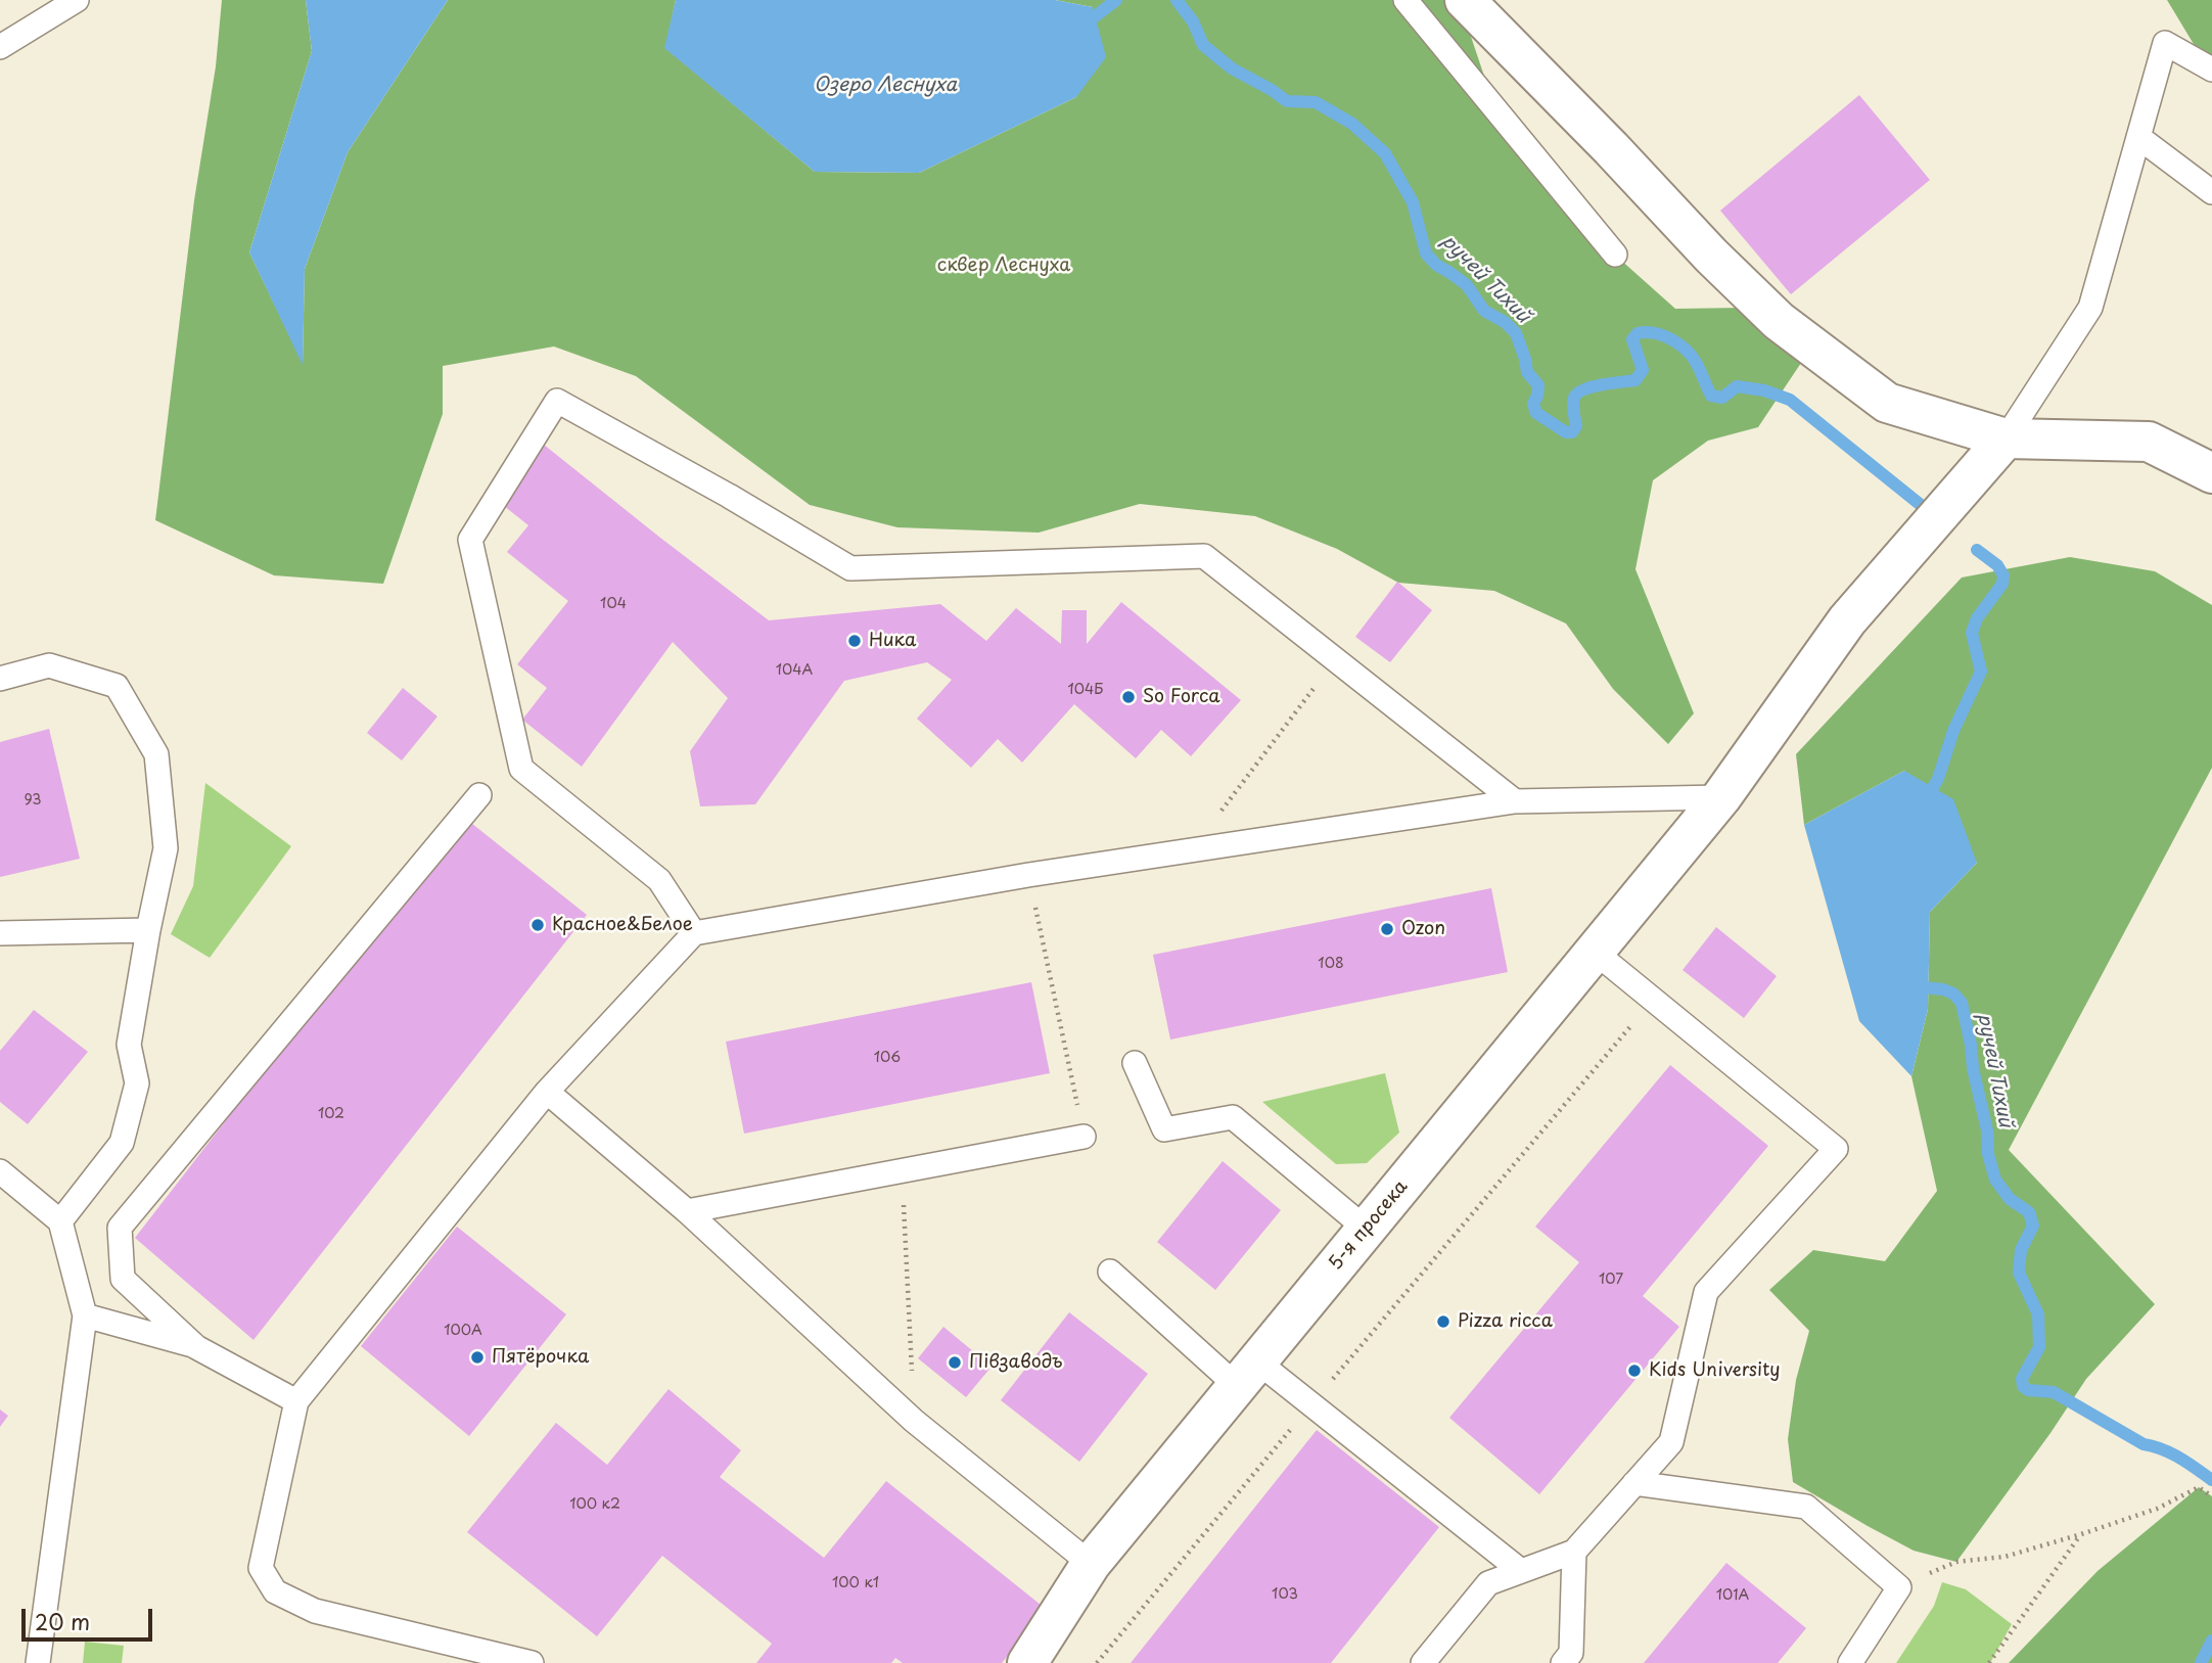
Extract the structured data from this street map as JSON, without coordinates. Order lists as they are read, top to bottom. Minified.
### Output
{"streets":{"street":["5-я просека"]},"water":["Озеро Леснуха","ручей Тихий"],"parks":["сквер Леснуха"],"places":["Ника","So Forca","Красное&Белое","Ozon","Pizza ricca","Пятёрочка","Пiвзаводъ","Kids University"],"house_numbers":["104","104А","104Б","93","108","106","102","107","100А","100 к2","100 к1","103","101А"],"scale_bar":"20 m"}
